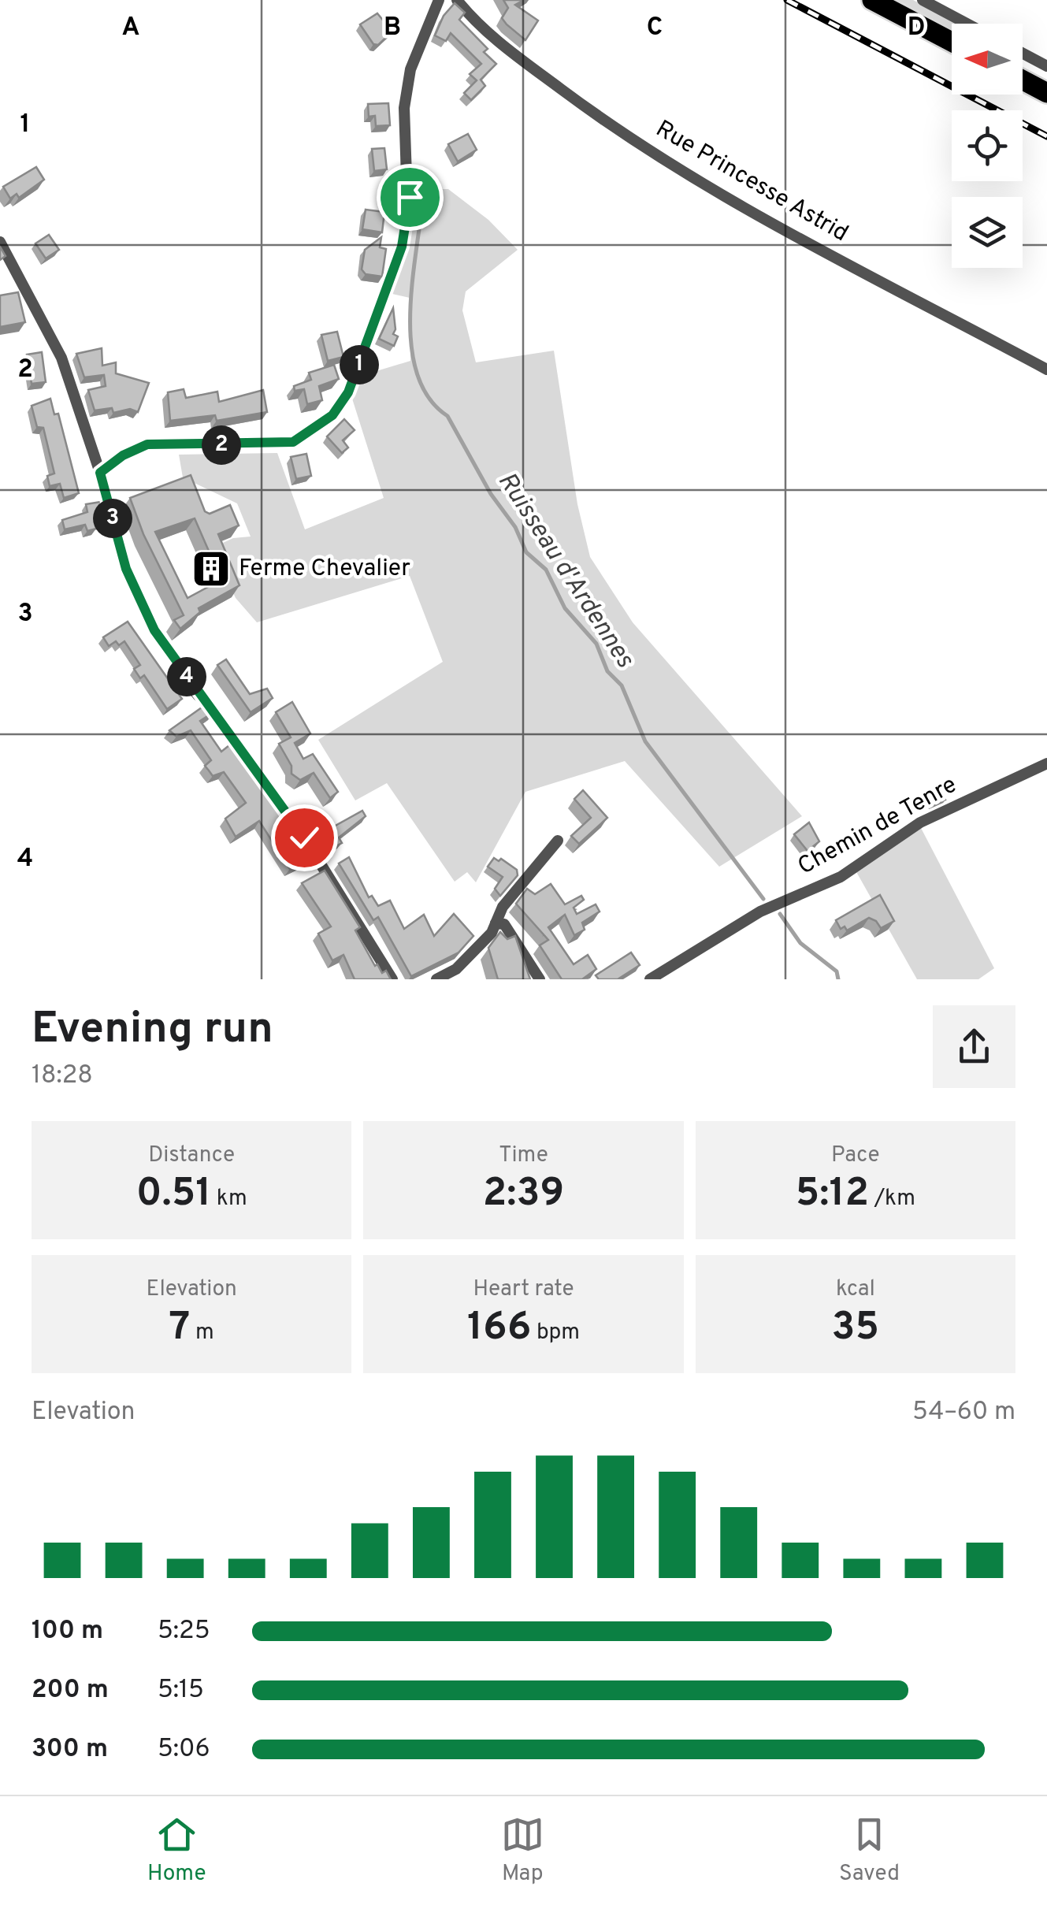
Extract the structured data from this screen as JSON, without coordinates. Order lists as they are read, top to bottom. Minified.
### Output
{"streets":{"street":["Rue Princesse Astrid","Chemin de Tenre"]},"water":["Ruisseau d'Ardennes"],"places":{"building":["Ferme Chevalier"]},"north":"left","page":{"pins":["1","2","3","4"],"heading":["Evening run","18:28"],"stats":[["Distance","0.51 km"],["Time","2:39"],["Pace","5:12 /km"],["Elevation","7 m"],["Heart rate","166 bpm"],["kcal","35"]],"chart":["Elevation","54–60 m"],"list":[{"name":"100 m","note":"5:25"},{"name":"200 m","note":"5:15"},{"name":"300 m","note":"5:06"}],"tabs":["Home","Map","Saved"]},"grid":{"columns":["A","B","C","D"],"rows":["1","2","3","4"]}}
